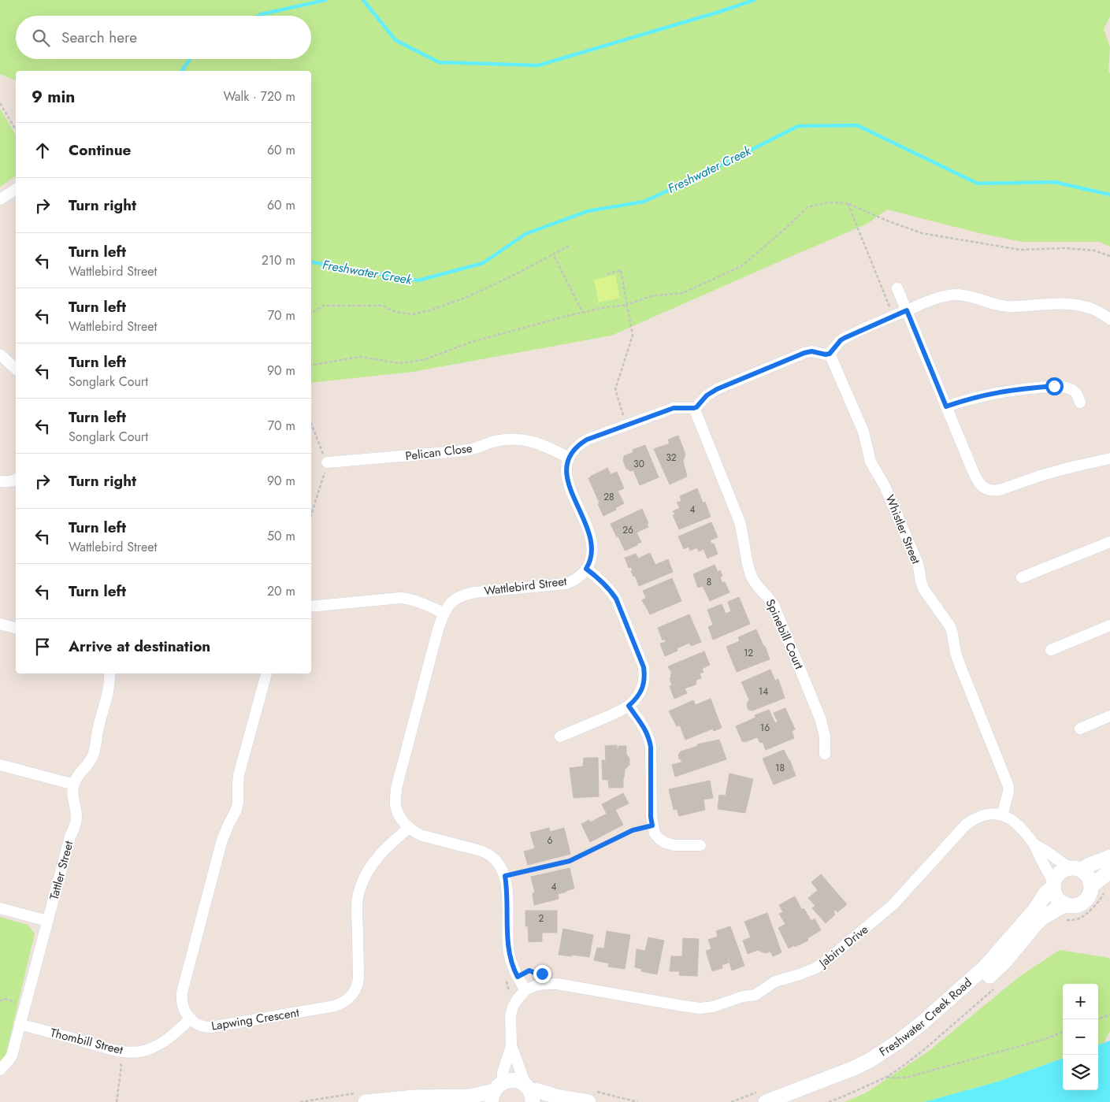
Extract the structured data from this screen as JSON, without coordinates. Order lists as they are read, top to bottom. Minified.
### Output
{"streets":{"main road":["Freshwater Creek Road"],"street":["Pelican Close","Whistler Street","Wattlebird Street","Spinebill Court","Tattler Street","Jabiru Drive","Lapwing Crescent","Thombill Street"]},"crossings":[["Whistler Street","Jabiru Drive"],["Wattlebird Street","Jabiru Drive"],["Wattlebird Street","Lapwing Crescent"],["Tattler Street","Thombill Street"],["Lapwing Crescent","Thombill Street"]],"water":["Freshwater Creek"],"house_numbers":["32","30","28","4","26","8","12","14","16","18","6","4","2"],"page":{"search":"Search here","heading":["9 min","Walk · 720 m"],"list":[["Continue","60 m"],["Turn right","60 m"],["Turn left","Wattlebird Street","210 m"],["Turn left","Wattlebird Street","70 m"],["Turn left","Songlark Court","90 m"],["Turn left","Songlark Court","70 m"],["Turn right","90 m"],["Turn left","Wattlebird Street","50 m"],["Turn left","20 m"],"Arrive at destination"],"map_buttons":["+","−"]}}
